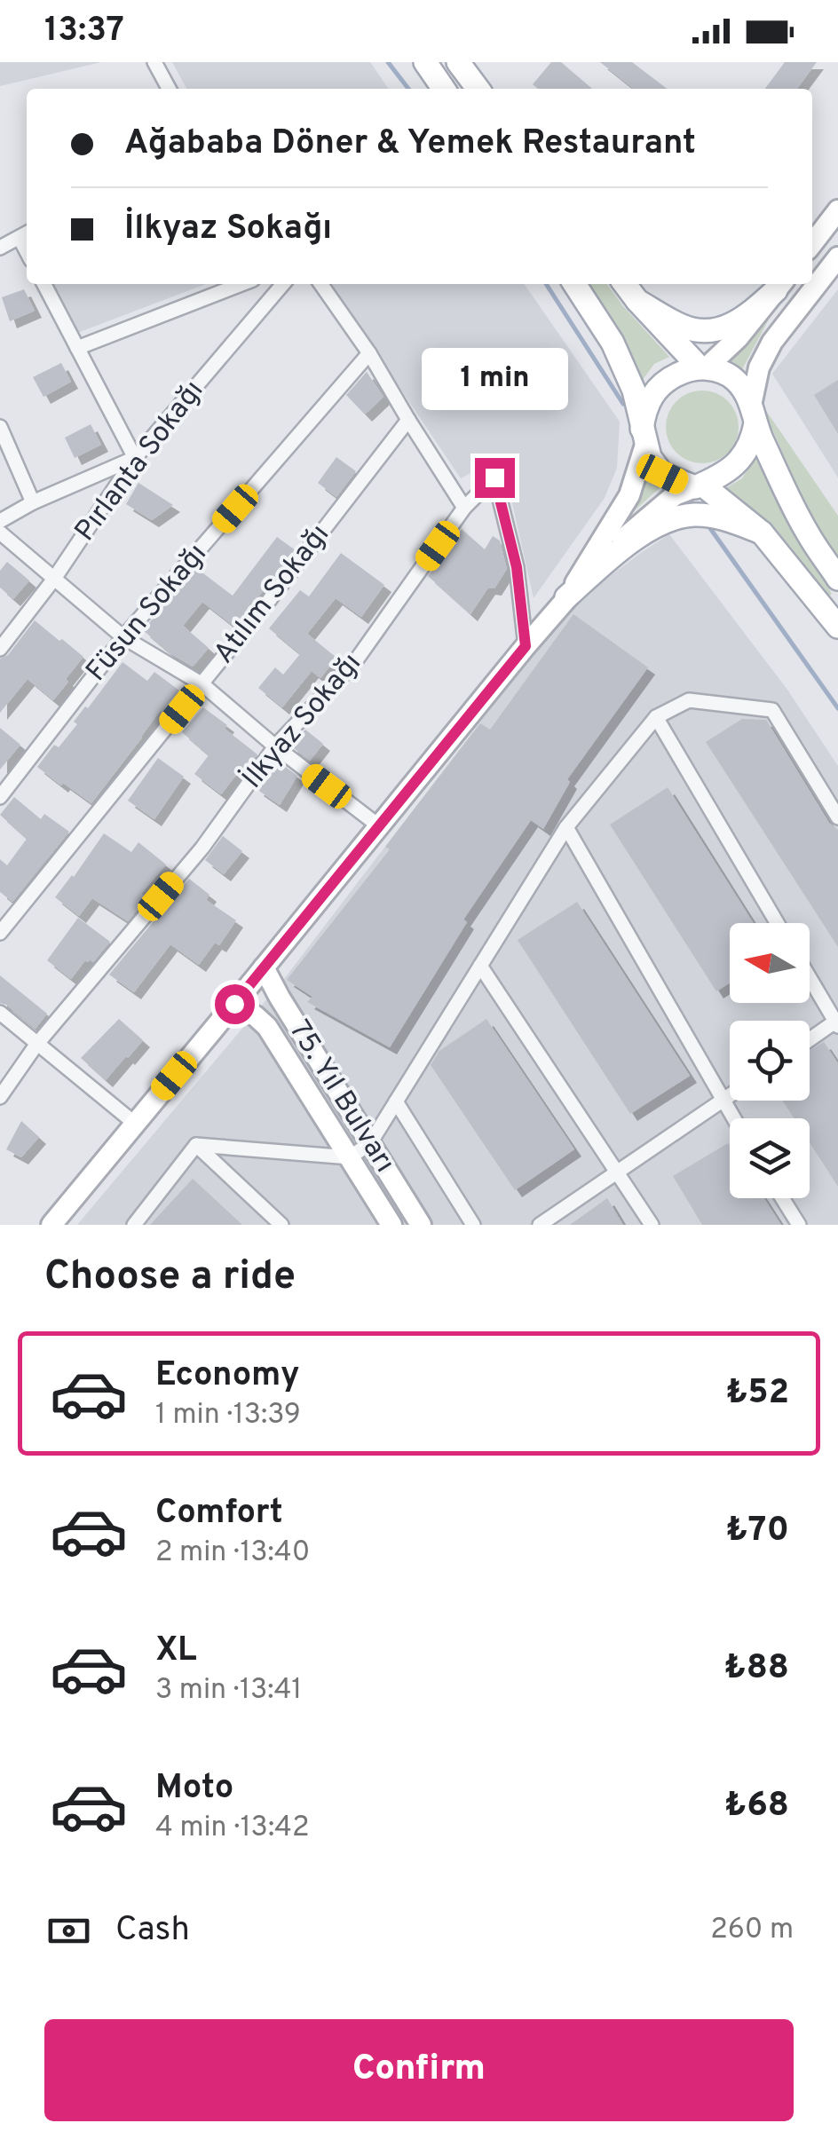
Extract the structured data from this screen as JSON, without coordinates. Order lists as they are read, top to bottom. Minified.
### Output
{"streets":{"main road":["75. Yıl Bulvarı"],"street":["Pırlanta Sokağı","Atılım Sokağı","Füsun Sokağı","İlkyaz Sokağı"]},"north":"left","page":{"status":"13:37","banner":["Ağababa Döner & Yemek Restaurant","İlkyaz Sokağı"],"bubble":"1 min","heading":"Choose a ride","list":[{"name":"Economy","note":"1 min · 13:39","value":"₺52"},{"name":"Comfort","note":"2 min · 13:40","value":"₺70"},{"name":"XL","note":"3 min · 13:41","value":"₺88"},{"name":"Moto","note":"4 min · 13:42","value":"₺68"}],"pay":["Cash","260 m"],"buttons":"Confirm"}}
